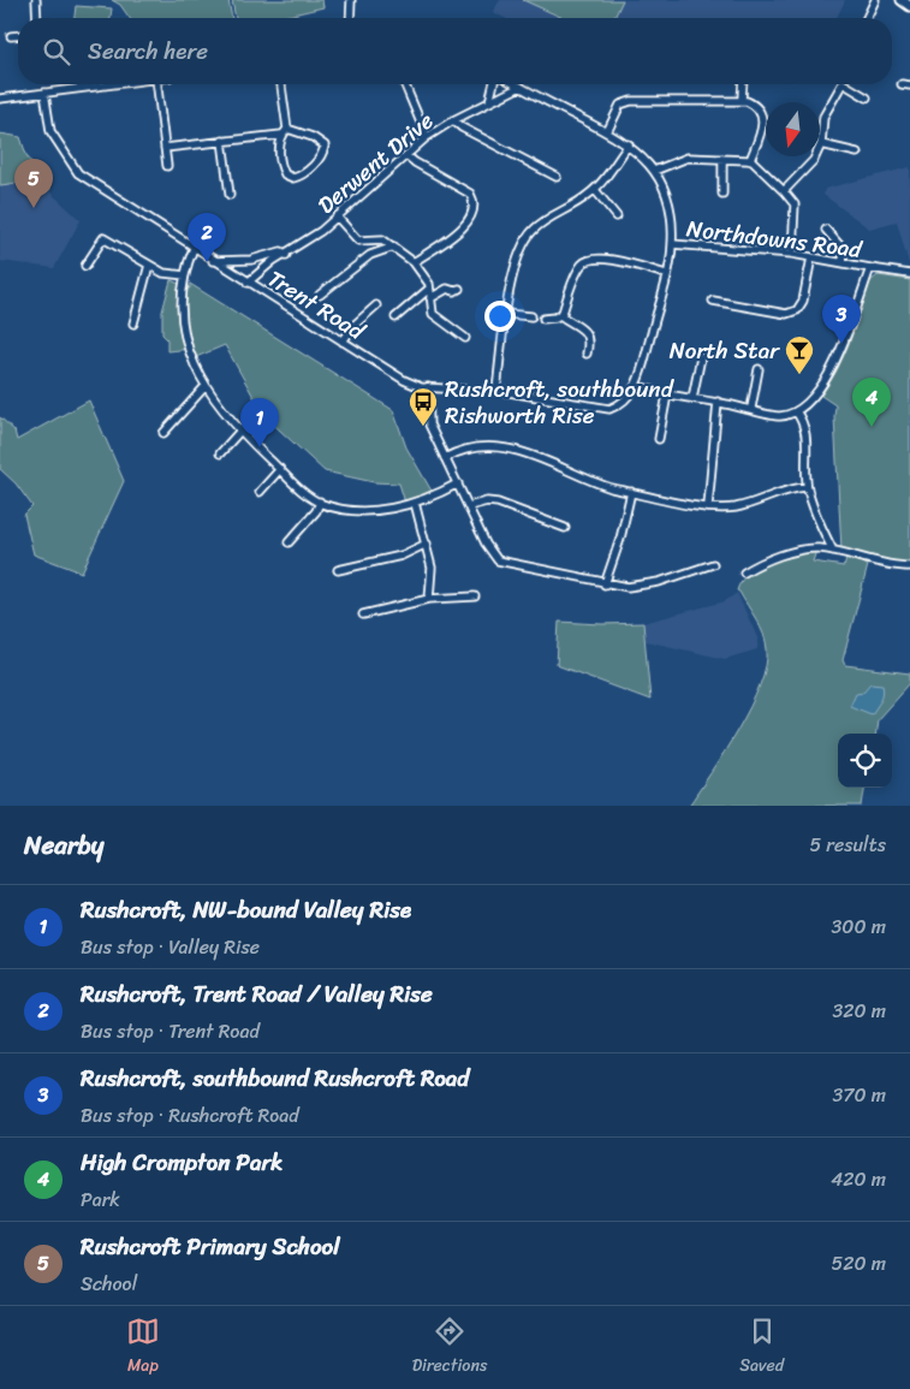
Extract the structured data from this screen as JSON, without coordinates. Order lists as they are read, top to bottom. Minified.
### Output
{"streets":{"street":["Derwent Drive","Northdowns Road","Trent Road"]},"crossings":[["Derwent Drive","Trent Road"]],"places":{"bar":["North Star"],"bus stop":["Rushcroft, southbound Rishworth Rise"]},"north":"bottom","page":{"search":"Search here","pins":["5","2","3","4","1"],"heading":["Nearby","5 results"],"list":[{"mark":"1","name":"Rushcroft, NW-bound Valley Rise","note":"Bus stop · Valley Rise","value":"300 m"},{"mark":"2","name":"Rushcroft, Trent Road / Valley Rise","note":"Bus stop · Trent Road","value":"320 m"},{"mark":"3","name":"Rushcroft, southbound Rushcroft Road","note":"Bus stop · Rushcroft Road","value":"370 m"},{"mark":"4","name":"High Crompton Park","note":"Park","value":"420 m"},{"mark":"5","name":"Rushcroft Primary School","note":"School","value":"520 m"}],"nav":["Map","Directions","Saved"]}}
